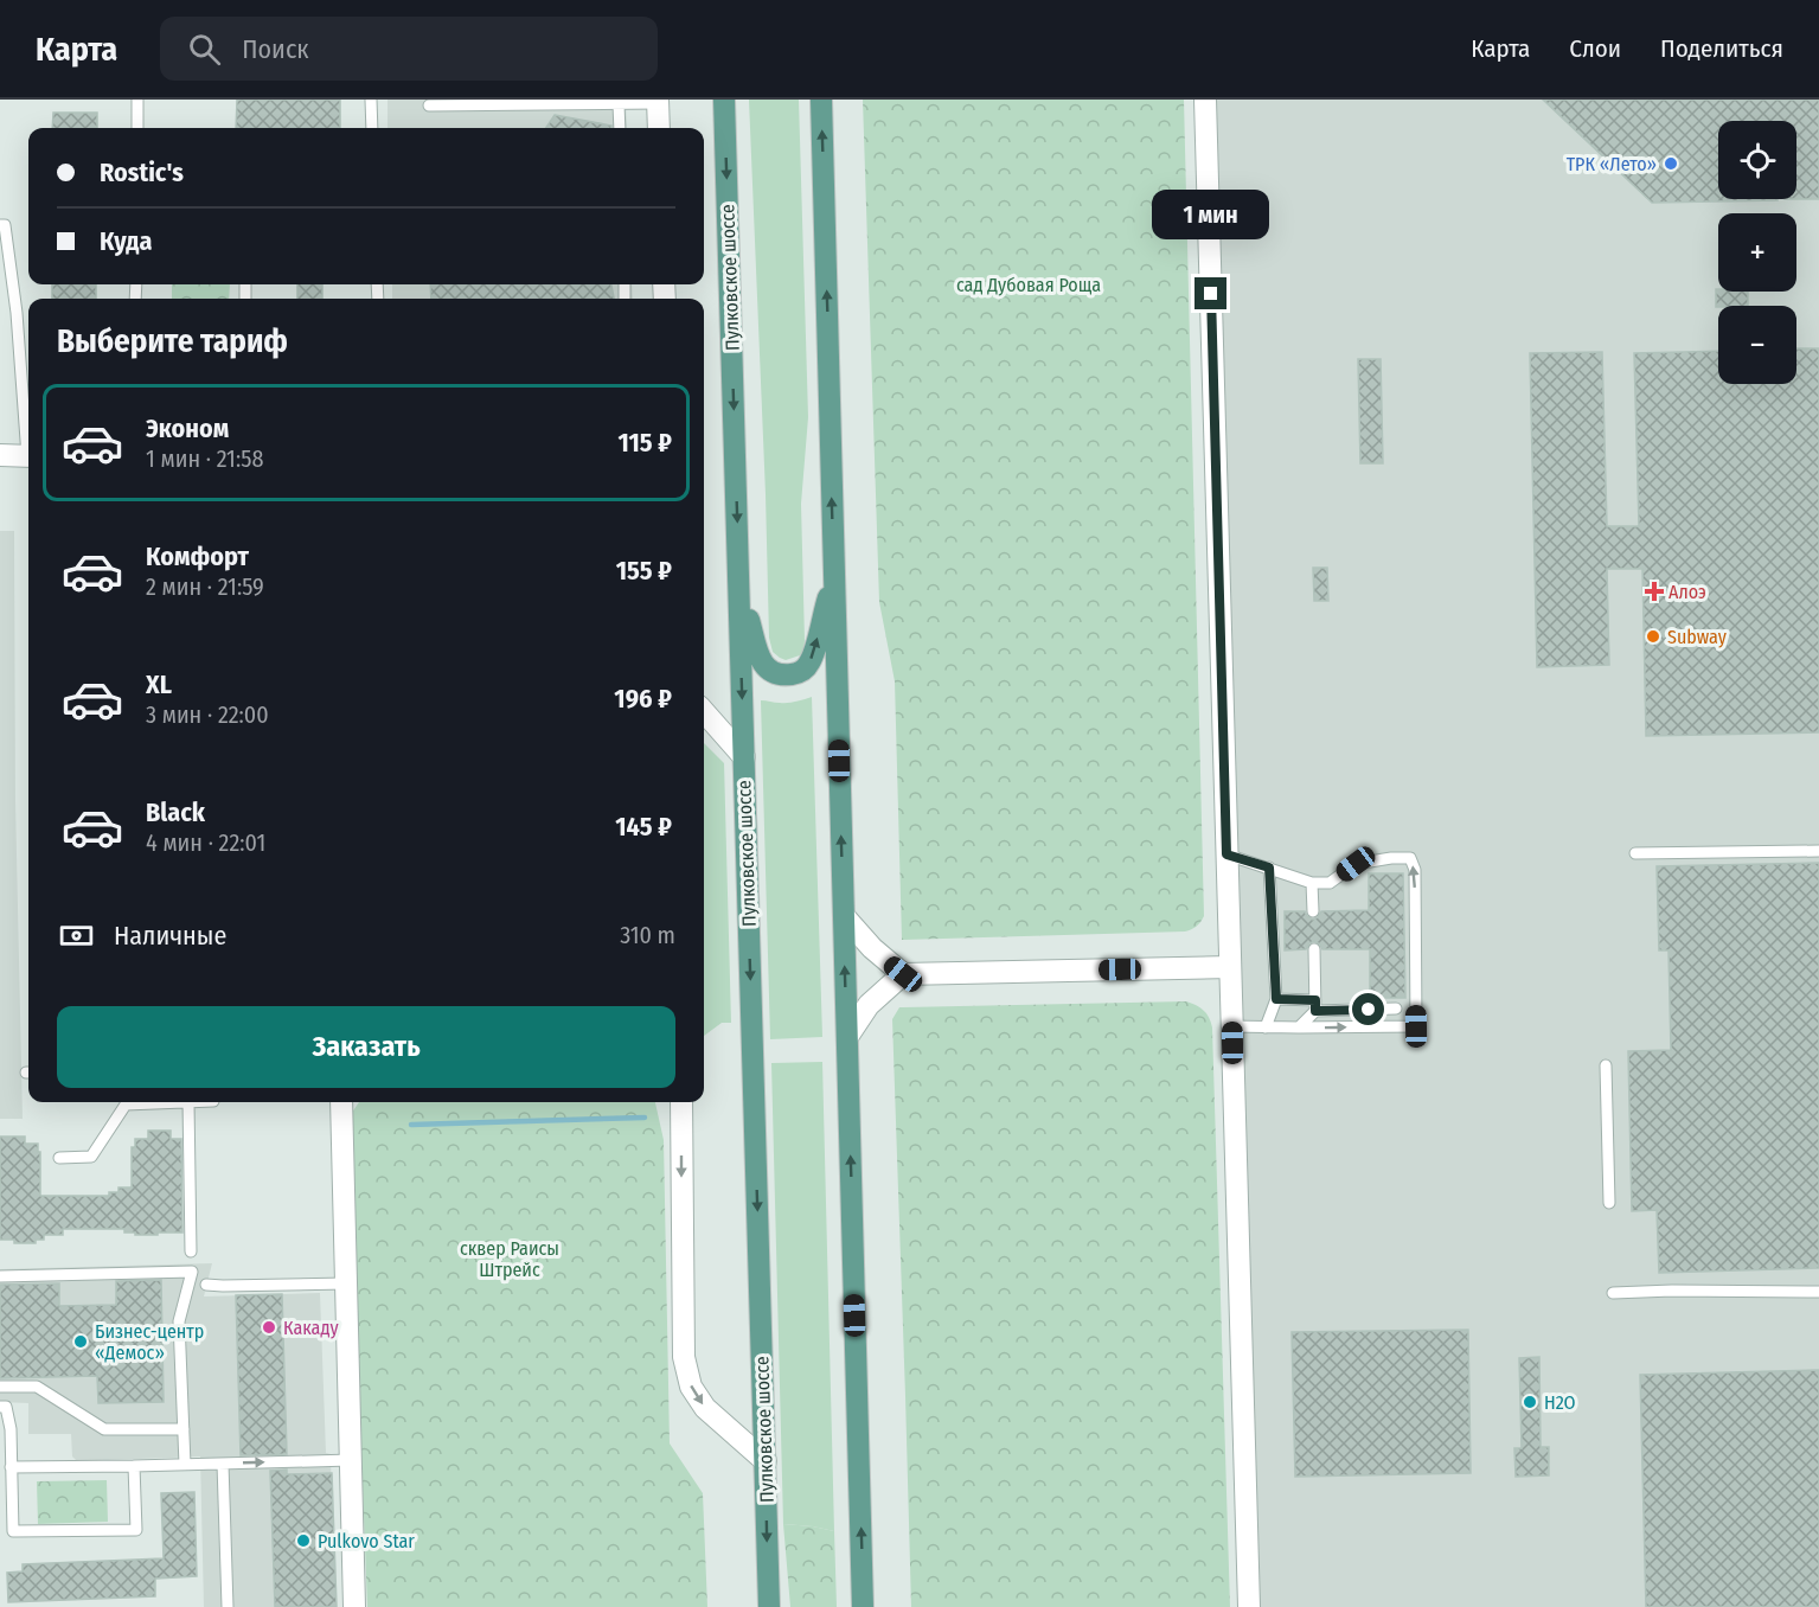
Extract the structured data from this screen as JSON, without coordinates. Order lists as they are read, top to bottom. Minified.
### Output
{"streets":{"main road":["Пулковское шоссе"]},"parks":["сад Дубовая Роща","сквер Раисы Штрейс"],"places":{"other":["ТРК «Лето»","Subway","Какаду","Бизнес-центр «Демос»","H2O","Pulkovo Star"],"health":["Алоэ"]},"page":{"header":"Карта","search":"Поиск","nav":["Карта","Слои","Поделиться"],"map_buttons":["+","−"],"banner":["Rostic's","Куда"],"bubble":"1 мин","heading":"Выберите тариф","list":[{"name":"Эконом","note":"1 мин · 21:58","value":"115 ₽"},{"name":"Комфорт","note":"2 мин · 21:59","value":"155 ₽"},{"name":"XL","note":"3 мин · 22:00","value":"196 ₽"},{"name":"Black","note":"4 мин · 22:01","value":"145 ₽"}],"pay":["Наличные","310 m"],"buttons":"Заказать"}}
